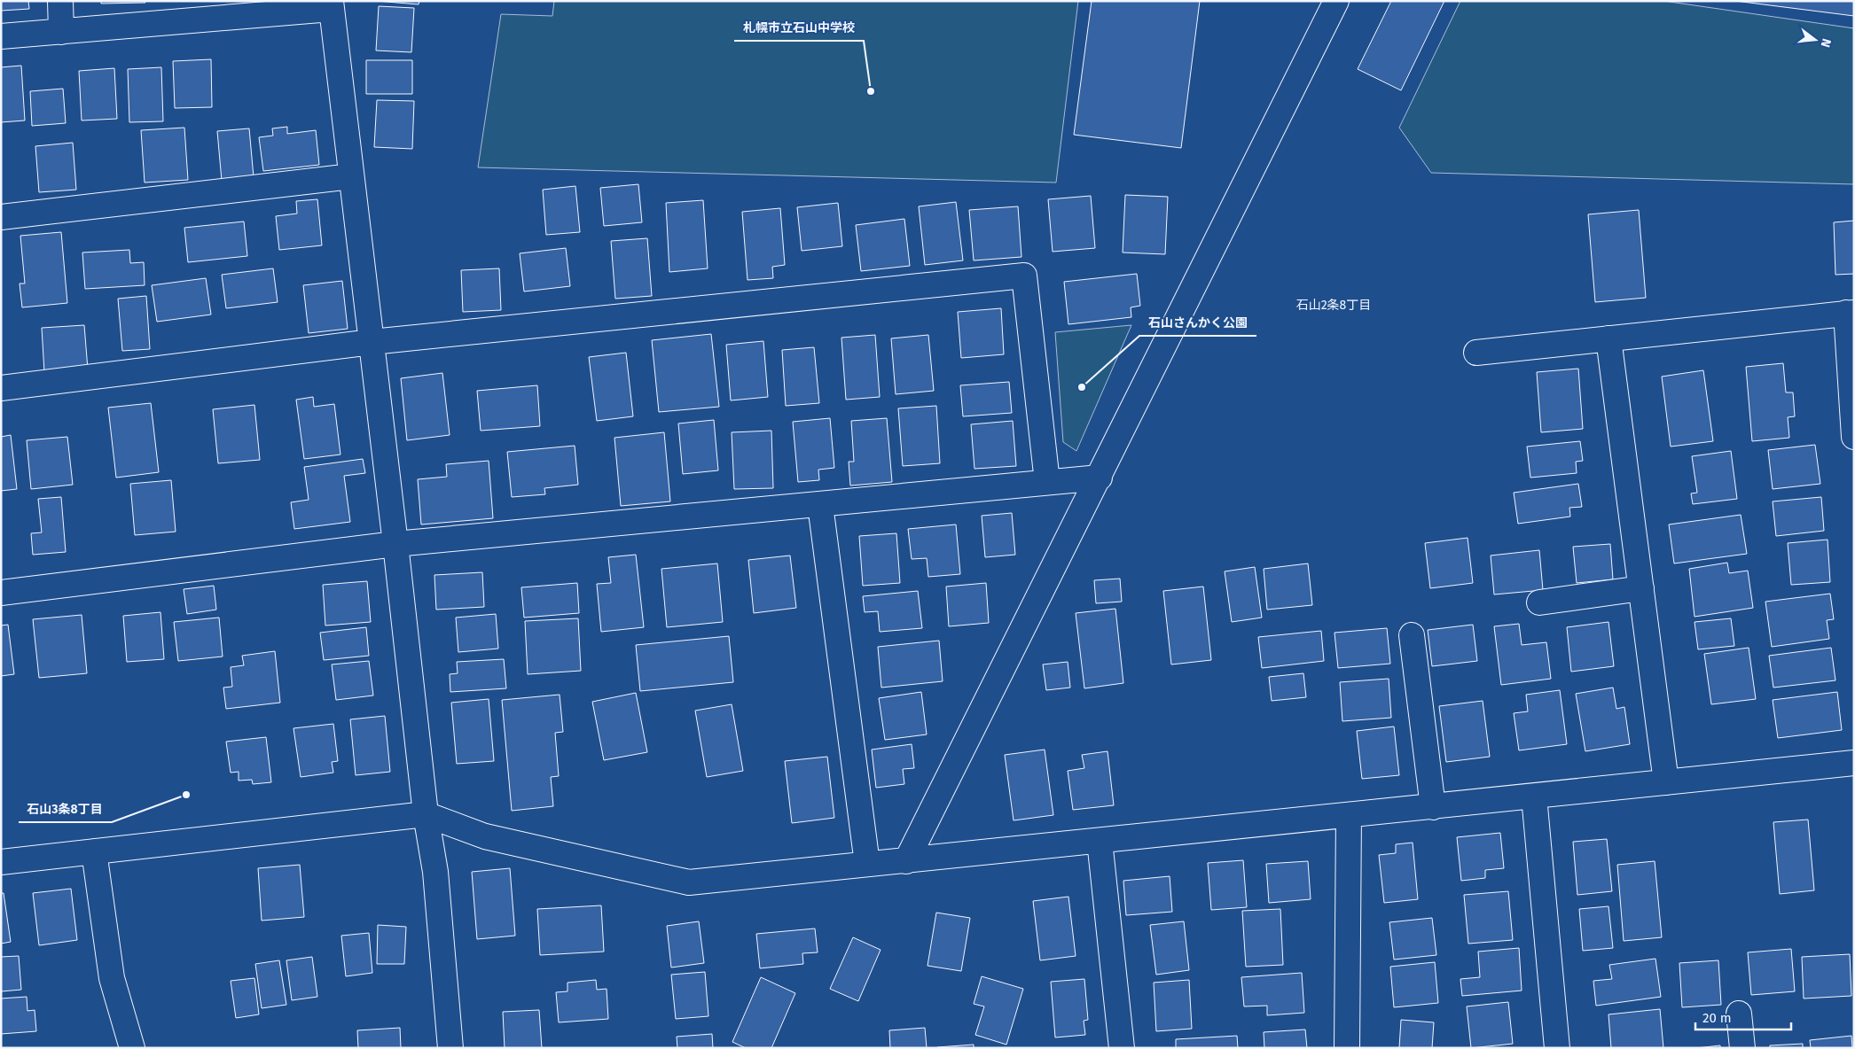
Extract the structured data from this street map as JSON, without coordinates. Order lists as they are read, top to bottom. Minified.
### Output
{"districts":["石山2条8丁目"],"places":["札幌市立石山中学校","石山さんかく公園","石山3条8丁目"],"scale_bar":"20 m","north":"right"}
